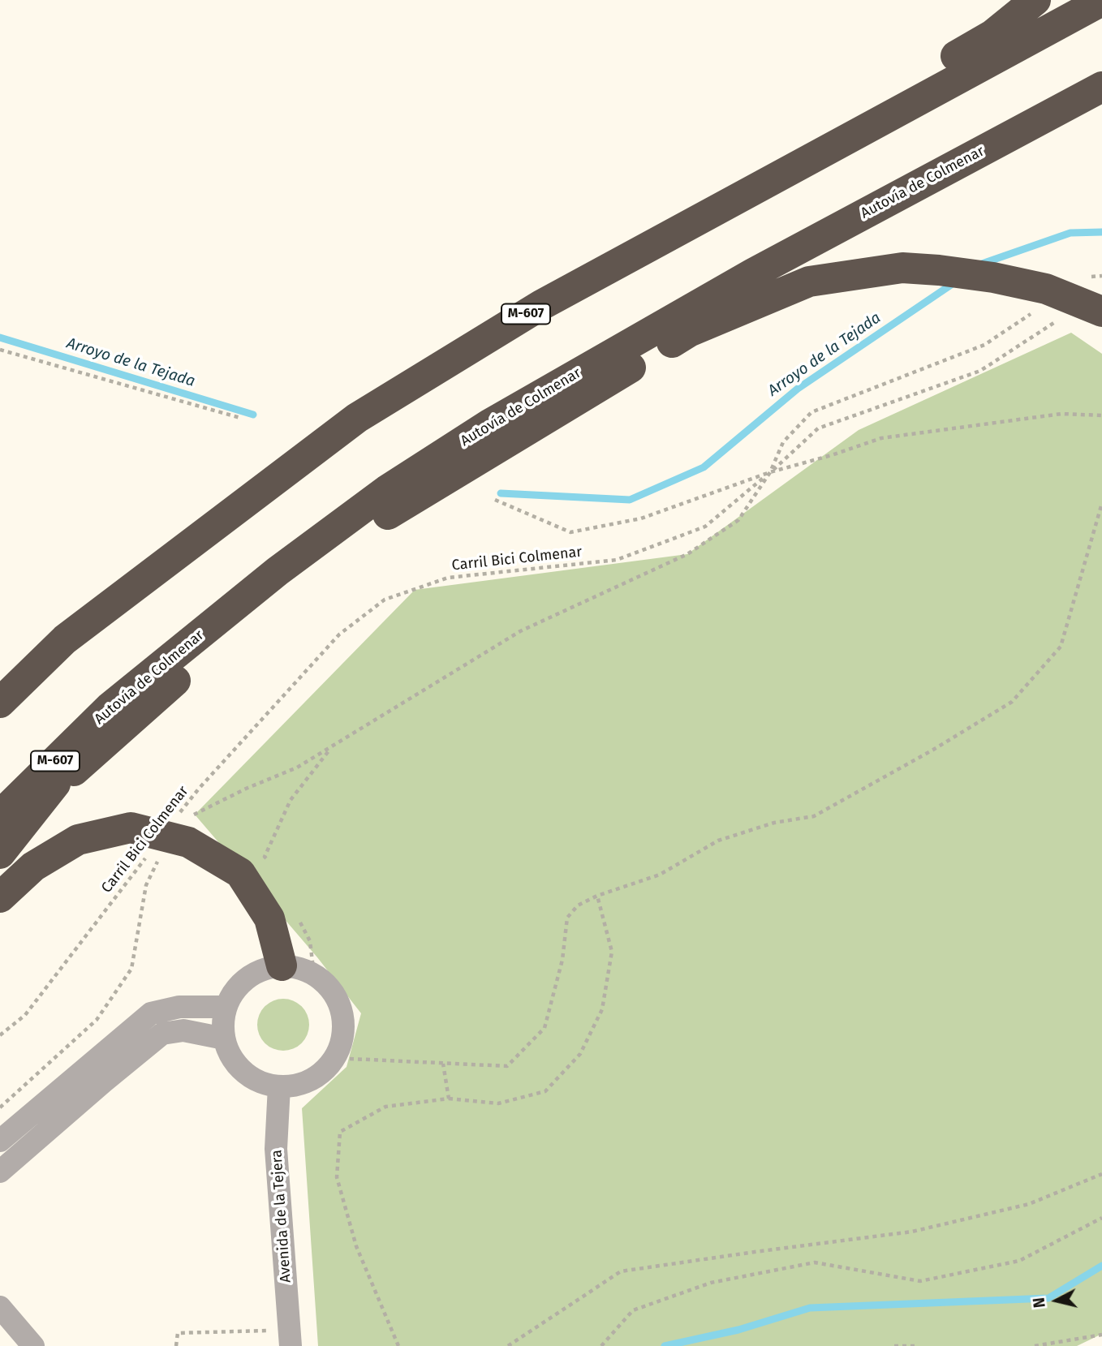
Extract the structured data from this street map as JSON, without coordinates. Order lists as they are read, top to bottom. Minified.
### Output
{"streets":{"highway":["Autovía de Colmenar","M-607"],"street":["Avenida de la Tejera"],"path":["Carril Bici Colmenar"]},"water":["Arroyo de la Tejada"],"north":"left"}
